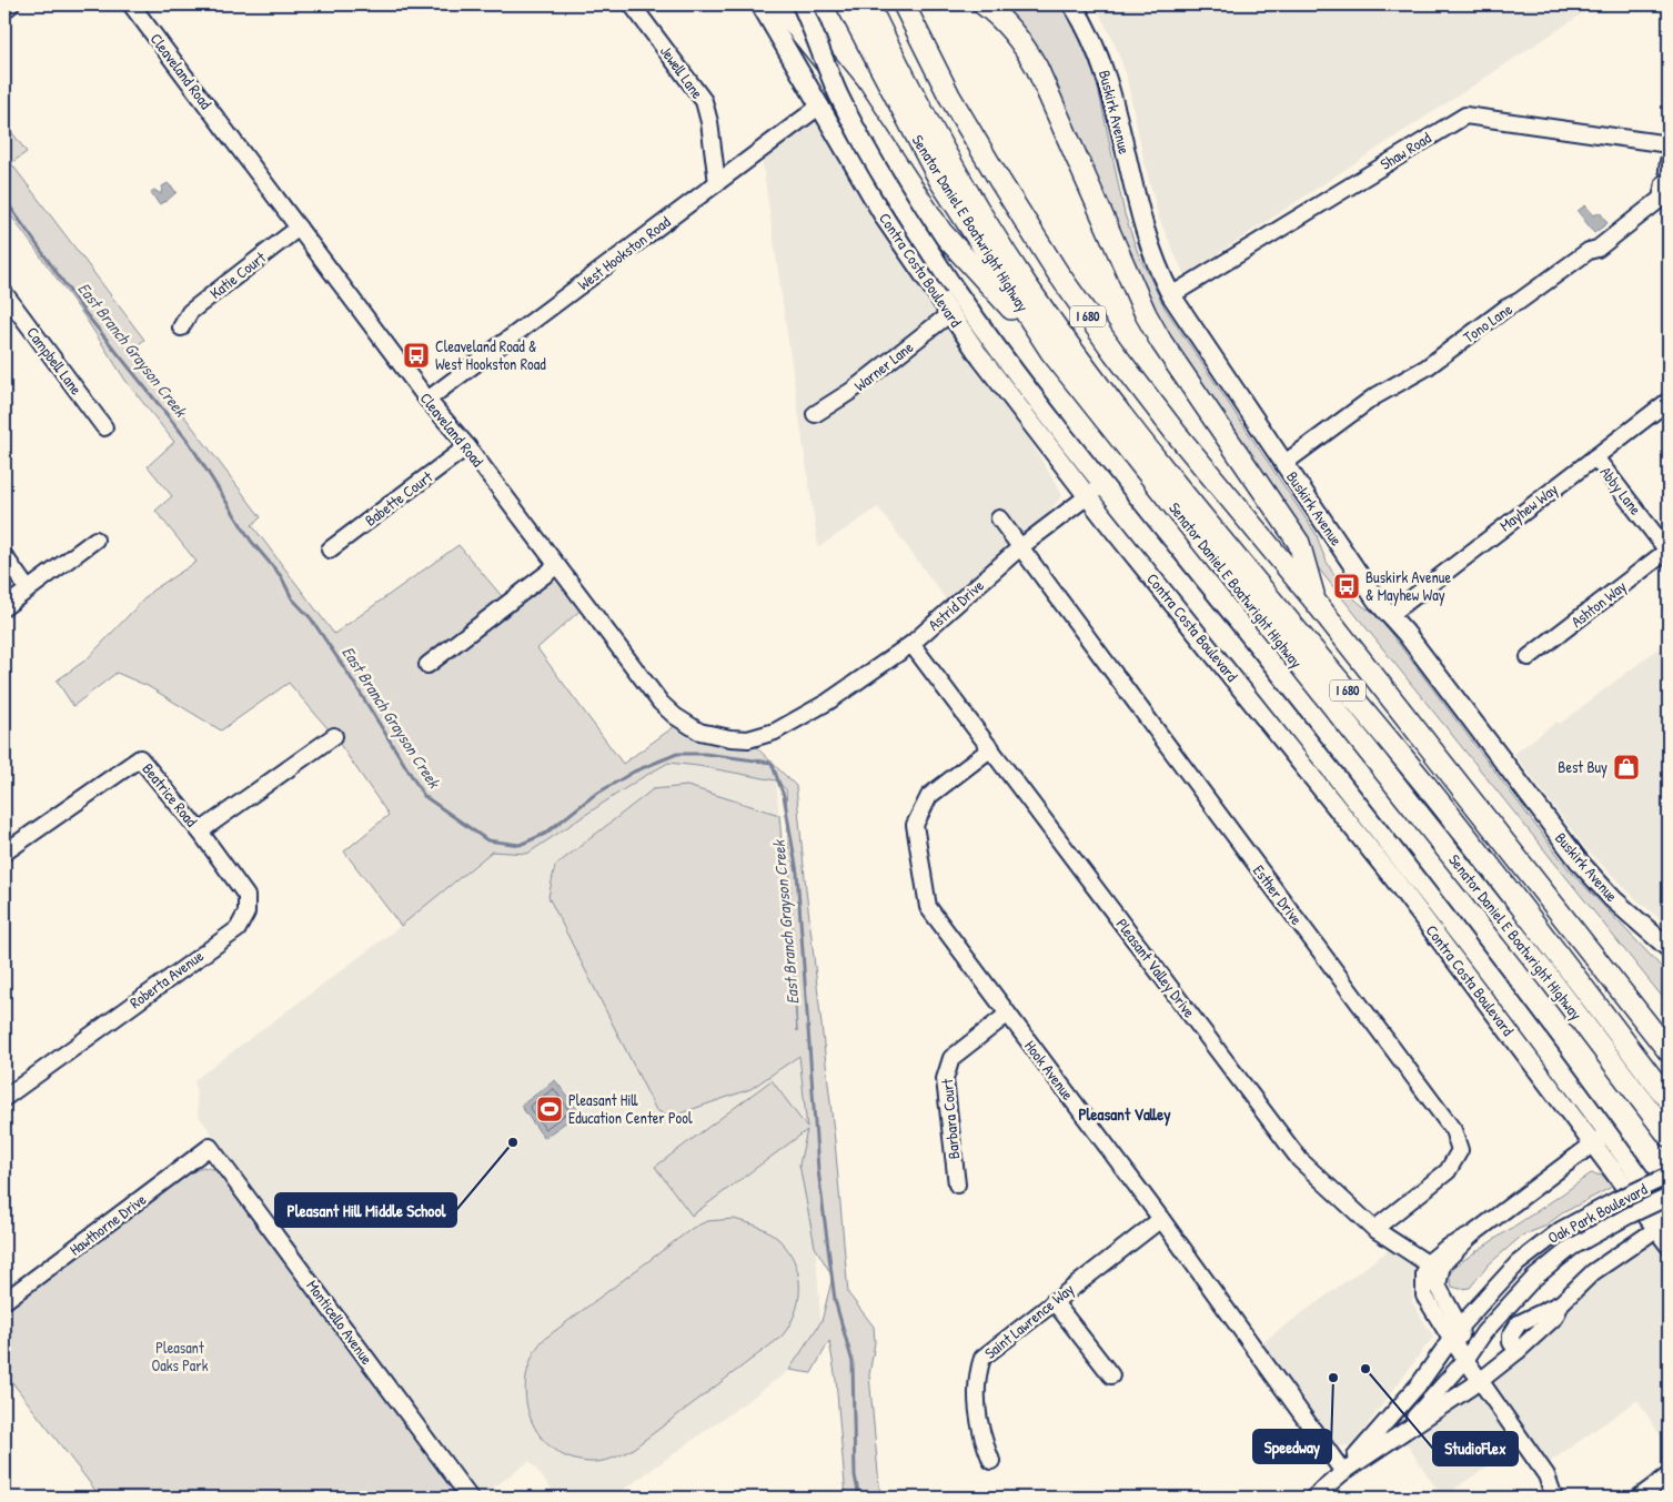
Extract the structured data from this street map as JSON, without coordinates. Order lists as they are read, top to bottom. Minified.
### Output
{"streets":{"highway":["Senator Daniel E Boatwright Highway","I 680"],"main road":["Buskirk Avenue","Contra Costa Boulevard"],"street":["Cleaveland Road","Jewell Lane","Shaw Road","West Hookston Road","Katie Court","Tono Lane","Campbell Lane","Warner Lane","Abby Lane","Babette Court","Mayhew Way","Ashton Way","Astrid Drive","Beatrice Road","Esther Drive","Pleasant Valley Drive","Roberta Avenue","Hook Avenue","Barbara Court","Oak Park Boulevard","Hawthorne Drive","Saint Lawrence Way","Monticello Avenue"]},"crossings":[["Cleaveland Road","West Hookston Road"],["Cleaveland Road","Katie Court"],["Cleaveland Road","Babette Court"],["Cleaveland Road","Astrid Drive"],["Jewell Lane","West Hookston Road"],["Buskirk Avenue","Shaw Road"],["Buskirk Avenue","Tono Lane"],["Buskirk Avenue","Mayhew Way"],["West Hookston Road","Contra Costa Boulevard"],["Contra Costa Boulevard","Warner Lane"],["Contra Costa Boulevard","Astrid Drive"],["Contra Costa Boulevard","Oak Park Boulevard"],["Abby Lane","Mayhew Way"],["Abby Lane","Ashton Way"],["Astrid Drive","Esther Drive"],["Astrid Drive","Pleasant Valley Drive"],["Beatrice Road","Roberta Avenue"],["Esther Drive","Pleasant Valley Drive"],["Pleasant Valley Drive","Hook Avenue"],["Hook Avenue","Barbara Court"],["Hook Avenue","Oak Park Boulevard"],["Hook Avenue","Saint Lawrence Way"],["Hawthorne Drive","Monticello Avenue"]],"districts":["Pleasant Valley"],"water":["East Branch Grayson Creek"],"parks":["Pleasant Oaks Park"],"places":{"bus stop":["Cleaveland Road & West Hookston Road","Buskirk Avenue & Mayhew Way"],"shop":["Best Buy"],"sports":["Pleasant Hill Education Center Pool"],"other":["Pleasant Hill Middle School","StudioFlex","Speedway"]}}
